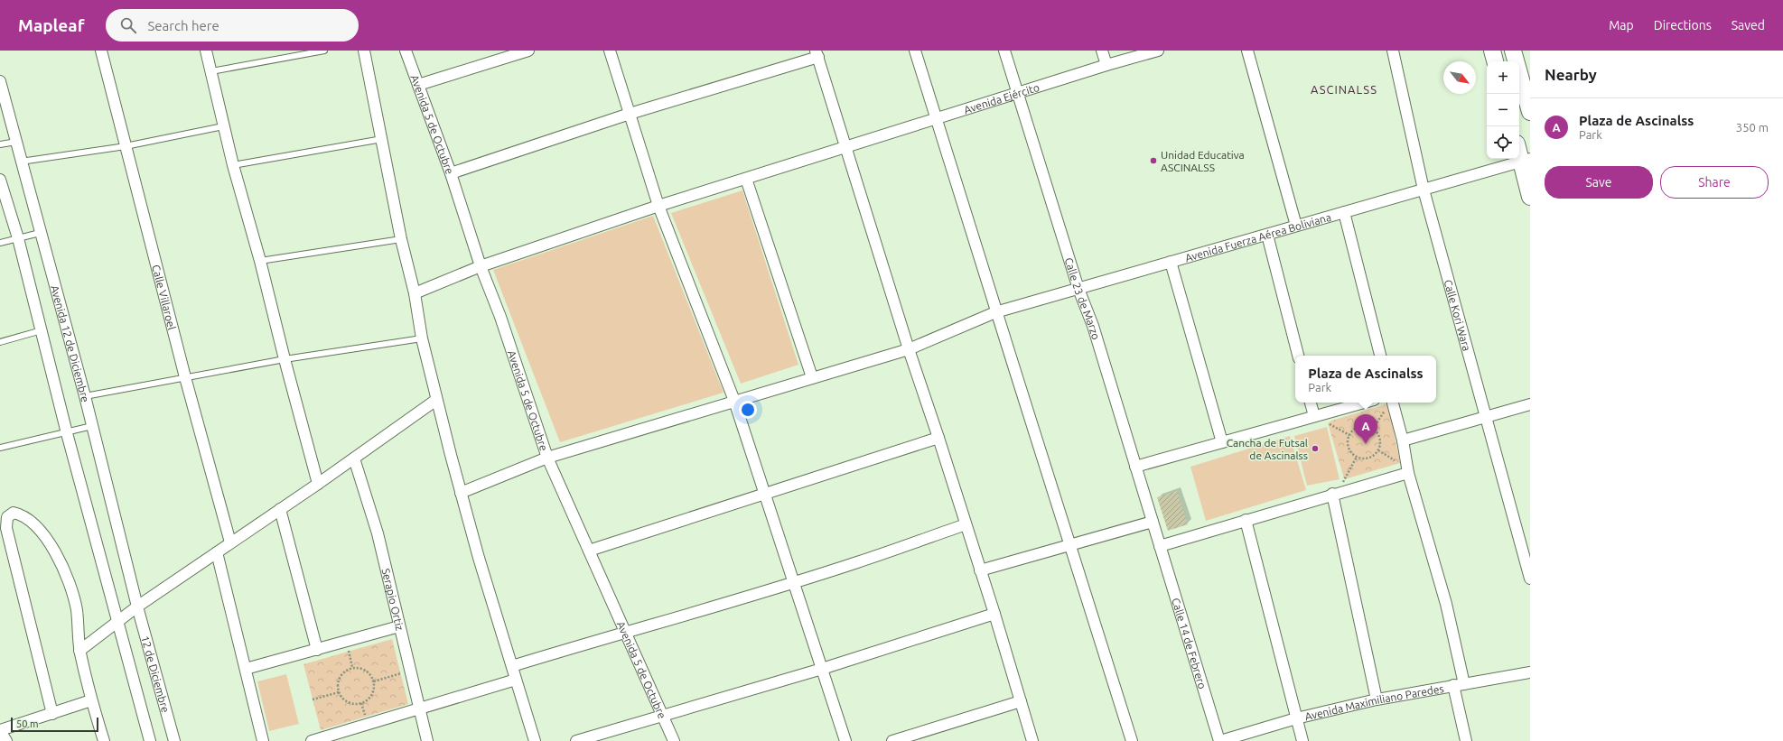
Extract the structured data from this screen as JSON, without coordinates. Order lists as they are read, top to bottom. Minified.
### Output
{"streets":{"street":["Avenida Ejército","Avenida 5 de Octubre","Avenida Fuerza Aérea Boliviana","Calle Villaroel","Calle 23 de Marzo","Calle Kori Wara","Avenida 12 de Diciembre","Serapio Ortiz","Calle 14 de Febrero","12 de Diciembre","Avenida Maximiliano Paredes"]},"crossings":[["Avenida Ejército","Avenida 5 de Octubre"],["Avenida Ejército","Calle 23 de Marzo"],["Avenida 5 de Octubre","Avenida Fuerza Aérea Boliviana"],["Avenida Fuerza Aérea Boliviana","Calle 23 de Marzo"],["Avenida Fuerza Aérea Boliviana","Calle Kori Wara"],["Calle 23 de Marzo","Calle 14 de Febrero"],["Avenida 12 de Diciembre","12 de Diciembre"],["Calle 14 de Febrero","Avenida Maximiliano Paredes"]],"districts":["ASCINALSS"],"places":["Unidad Educativa ASCINALSS","Cancha de Futsal de Ascinalss"],"scale_bar":"50 m","north":"bottom right","page":{"header":"Mapleaf","search":"Search here","nav":["Map","Directions","Saved"],"heading":"Nearby","map_buttons":["+","−"],"list":[{"mark":"A","name":"Plaza de Ascinalss","note":"Park","value":"350 m"}],"buttons":["Save","Share"],"popup":["Plaza de Ascinalss","Park"],"pins":"A","scale":"50 m"}}
